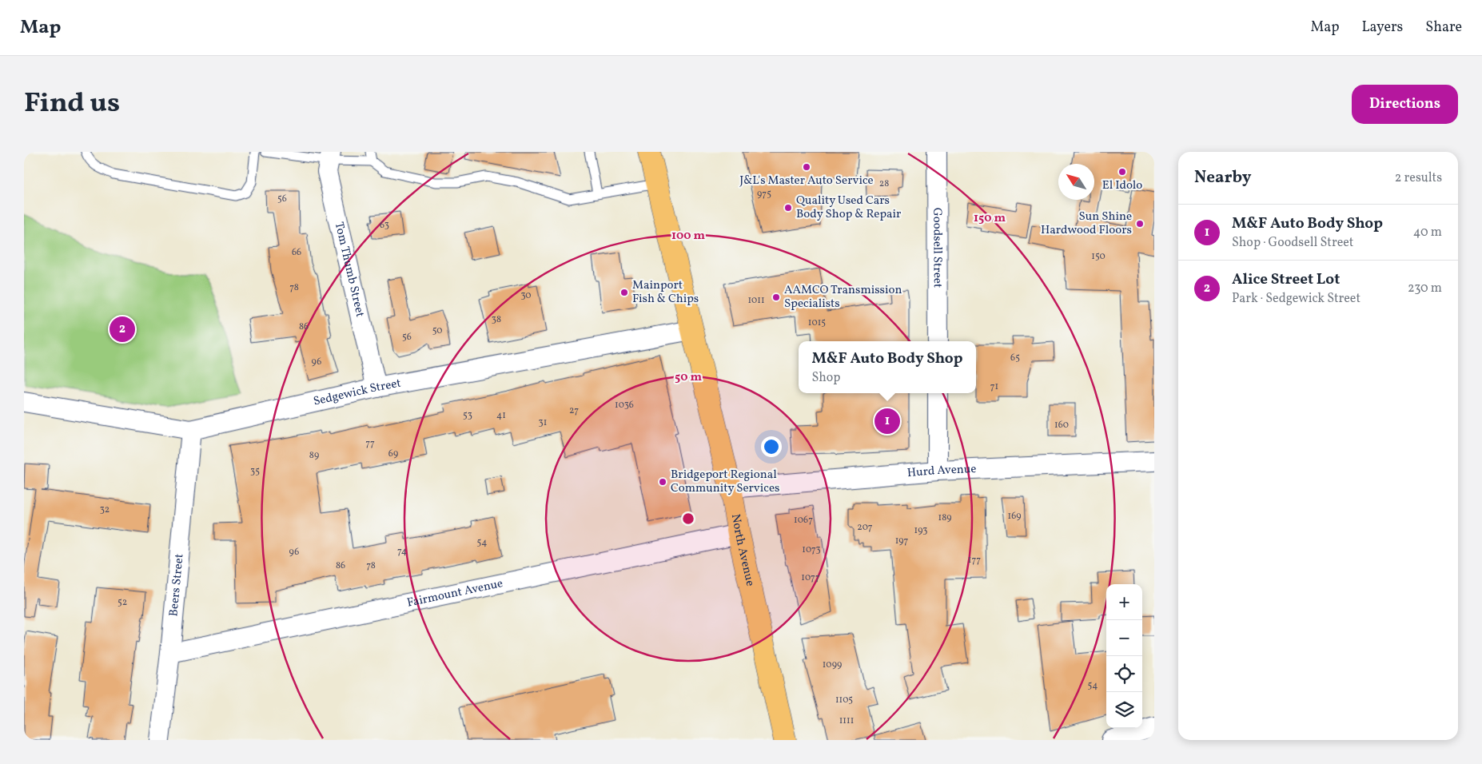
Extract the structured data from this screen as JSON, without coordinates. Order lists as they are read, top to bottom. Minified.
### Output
{"streets":{"main road":["North Avenue"],"street":["Goodsell Street","Tom Thumb Street","Sedgewick Street","Hurd Avenue","Beers Street","Fairmount Avenue"]},"crossings":[["Tom Thumb Street","Sedgewick Street"],["Sedgewick Street","North Avenue"],["Sedgewick Street","Beers Street"],["Hurd Avenue","North Avenue"],["North Avenue","Fairmount Avenue"],["Beers Street","Fairmount Avenue"]],"places":["J&L's Master Auto Service","El Idolo","Quality Used Cars Body Shop & Repair","Sun Shine Hardwood Floors","Mainport Fish & Chips","AAMCO Transmission Specialists","Bridgeport Regional Community Services"],"house_numbers":["28","975","56","63","66","150","78","30","1011","38","1015","86","50","56","65","96","71","1036","27","53","41","31","160","77","69","89","35","32","169","189","1067","207","193","197","54","1073","74","96","177","86","78","1077","52","1099","54","1105","1111"],"north":"top left","page":{"header":"Map","nav":["Map","Layers","Share"],"title":"Find us","buttons":"Directions","heading":["Nearby","2 results"],"list":[{"mark":"1","name":"M&F Auto Body Shop","note":"Shop · Goodsell Street","value":"40 m"},{"mark":"2","name":"Alice Street Lot","note":"Park · Sedgewick Street","value":"230 m"}],"pins":["2","1"],"popup":["M&F Auto Body Shop","Shop"],"map_buttons":["+","−"]},"rings":["150 m","100 m","50 m"]}
